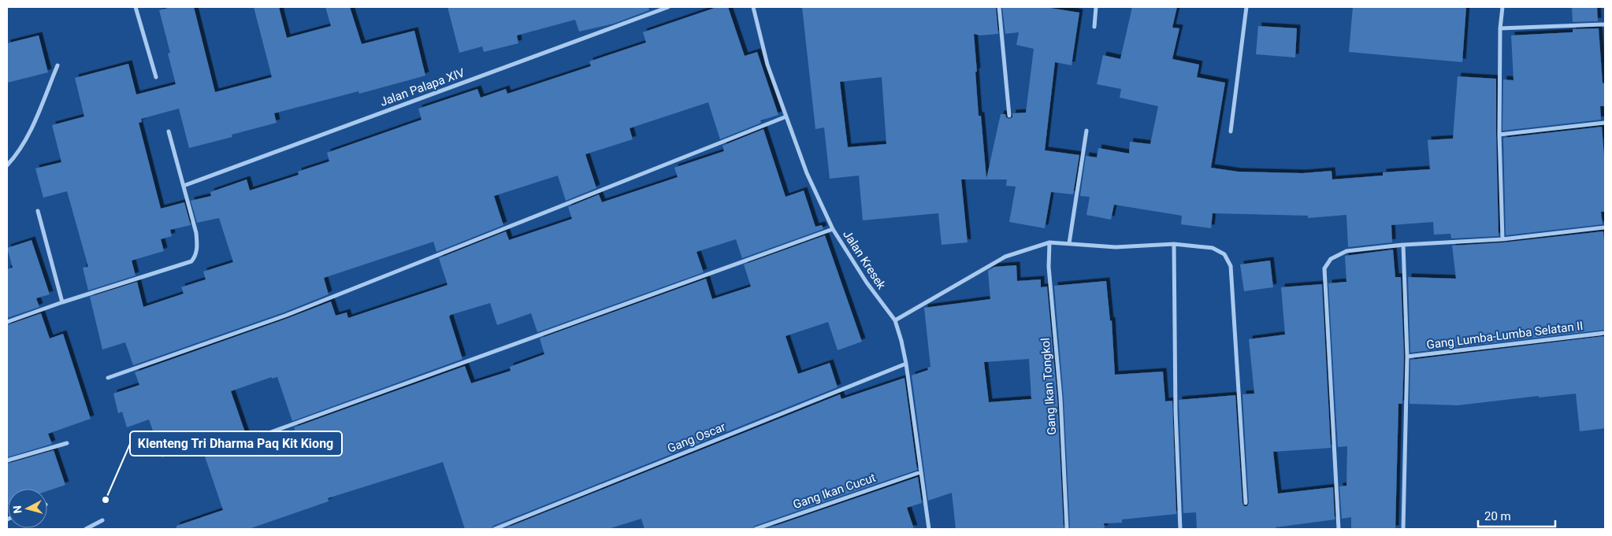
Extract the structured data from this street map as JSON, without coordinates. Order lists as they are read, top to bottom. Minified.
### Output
{"streets":{"street":["Jalan Palapa XIV","Jalan Kresek","Gang Lumba-Lumba Selatan II","Gang Ikan Tongkol","Gang Oscar","Gang Ikan Cucut"]},"crossings":[["Jalan Kresek","Gang Oscar"],["Jalan Kresek","Gang Ikan Cucut"]],"places":["Klenteng Tri Dharma Paq Kit Kiong"],"scale_bar":"20 m","north":"left"}
